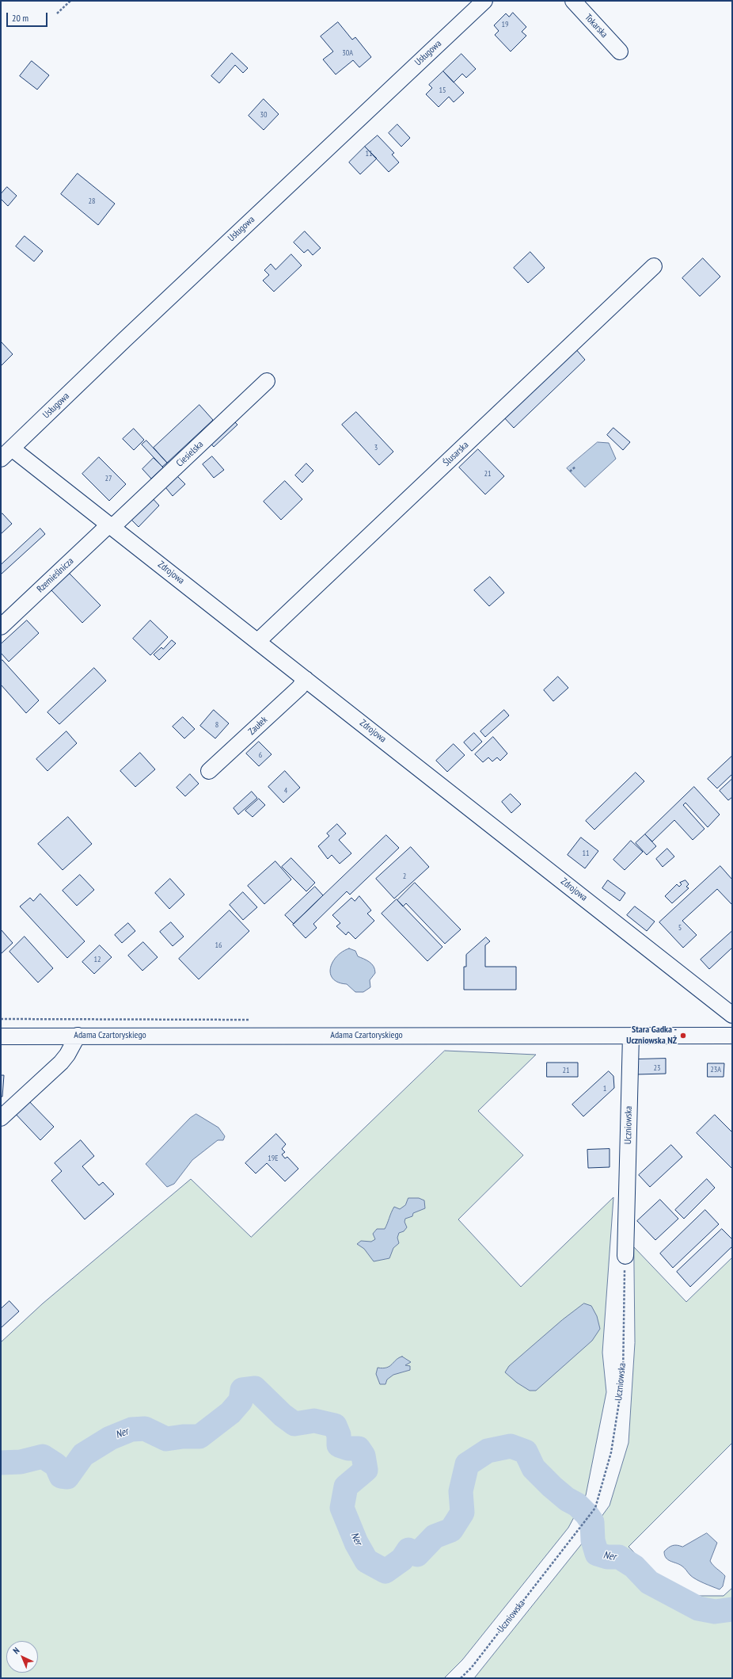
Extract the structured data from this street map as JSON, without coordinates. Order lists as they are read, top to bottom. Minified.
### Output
{"streets":{"street":["Tokarska","Usługowa","Ciesielska","Ślusarska","Zdrojowa","Rzemieślnicza","Zaułek","Adama Czartoryskiego","Uczniowska"]},"crossings":[["Usługowa","Zdrojowa"],["Ciesielska","Zdrojowa"],["Ciesielska","Rzemieślnicza"],["Ślusarska","Zdrojowa"],["Zdrojowa","Rzemieślnicza"],["Zdrojowa","Zaułek"],["Adama Czartoryskiego","Uczniowska"]],"water":["Ner"],"places":["Stara Gadka - Uczniowska NŻ"],"house_numbers":["19","30A","15","30","11","28","3","21","27","8","6","4","11","2","5","16","12","23","23A","21","1","19E"],"scale_bar":"20 m","north":"top left"}
